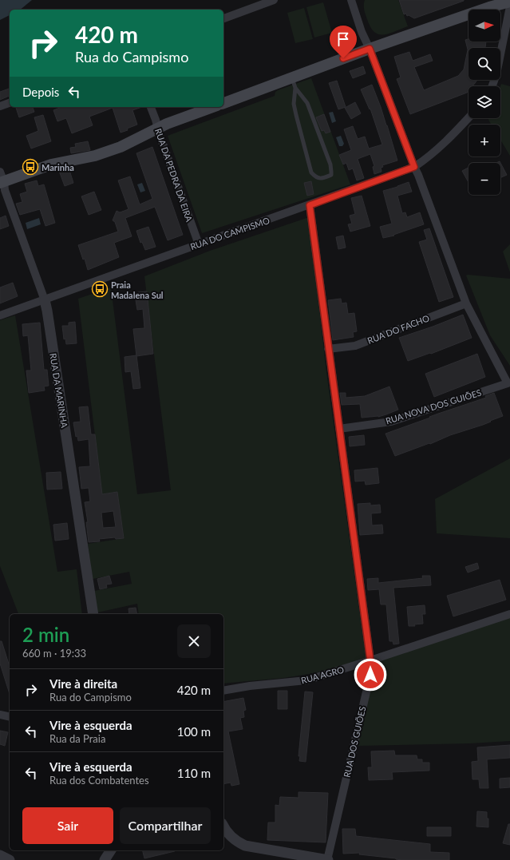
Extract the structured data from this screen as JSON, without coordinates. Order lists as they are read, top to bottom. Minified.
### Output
{"streets":{"street":["RUA DA PEDRA DA EIRA","RUA DO CAMPISMO","RUA DO FACHO","RUA DA MARINHA","RUA NOVA DOS GUIÕES","RUA AGRO","RUA DOS GUIÕES"]},"crossings":[["RUA DA PEDRA DA EIRA","RUA DO CAMPISMO"],["RUA DO CAMPISMO","RUA DA MARINHA"],["RUA DO CAMPISMO","RUA DOS GUIÕES"],["RUA DO FACHO","RUA NOVA DOS GUIÕES"],["RUA DO FACHO","RUA DOS GUIÕES"],["RUA NOVA DOS GUIÕES","RUA DOS GUIÕES"],["RUA AGRO","RUA DOS GUIÕES"]],"places":{"bus stop":["Marinha","Praia Madalena Sul"]},"north":"right","page":{"map_buttons":["+","−"],"turn":["420 m","Rua do Campismo"],"then":"Depois","heading":["2 min","660 m · 19:33"],"list":[{"name":"Vire à direita","note":"Rua do Campismo","value":"420 m"},{"name":"Vire à esquerda","note":"Rua da Praia","value":"100 m"},{"name":"Vire à esquerda","note":"Rua dos Combatentes","value":"110 m"}],"buttons":["Sair","Compartilhar"]}}
